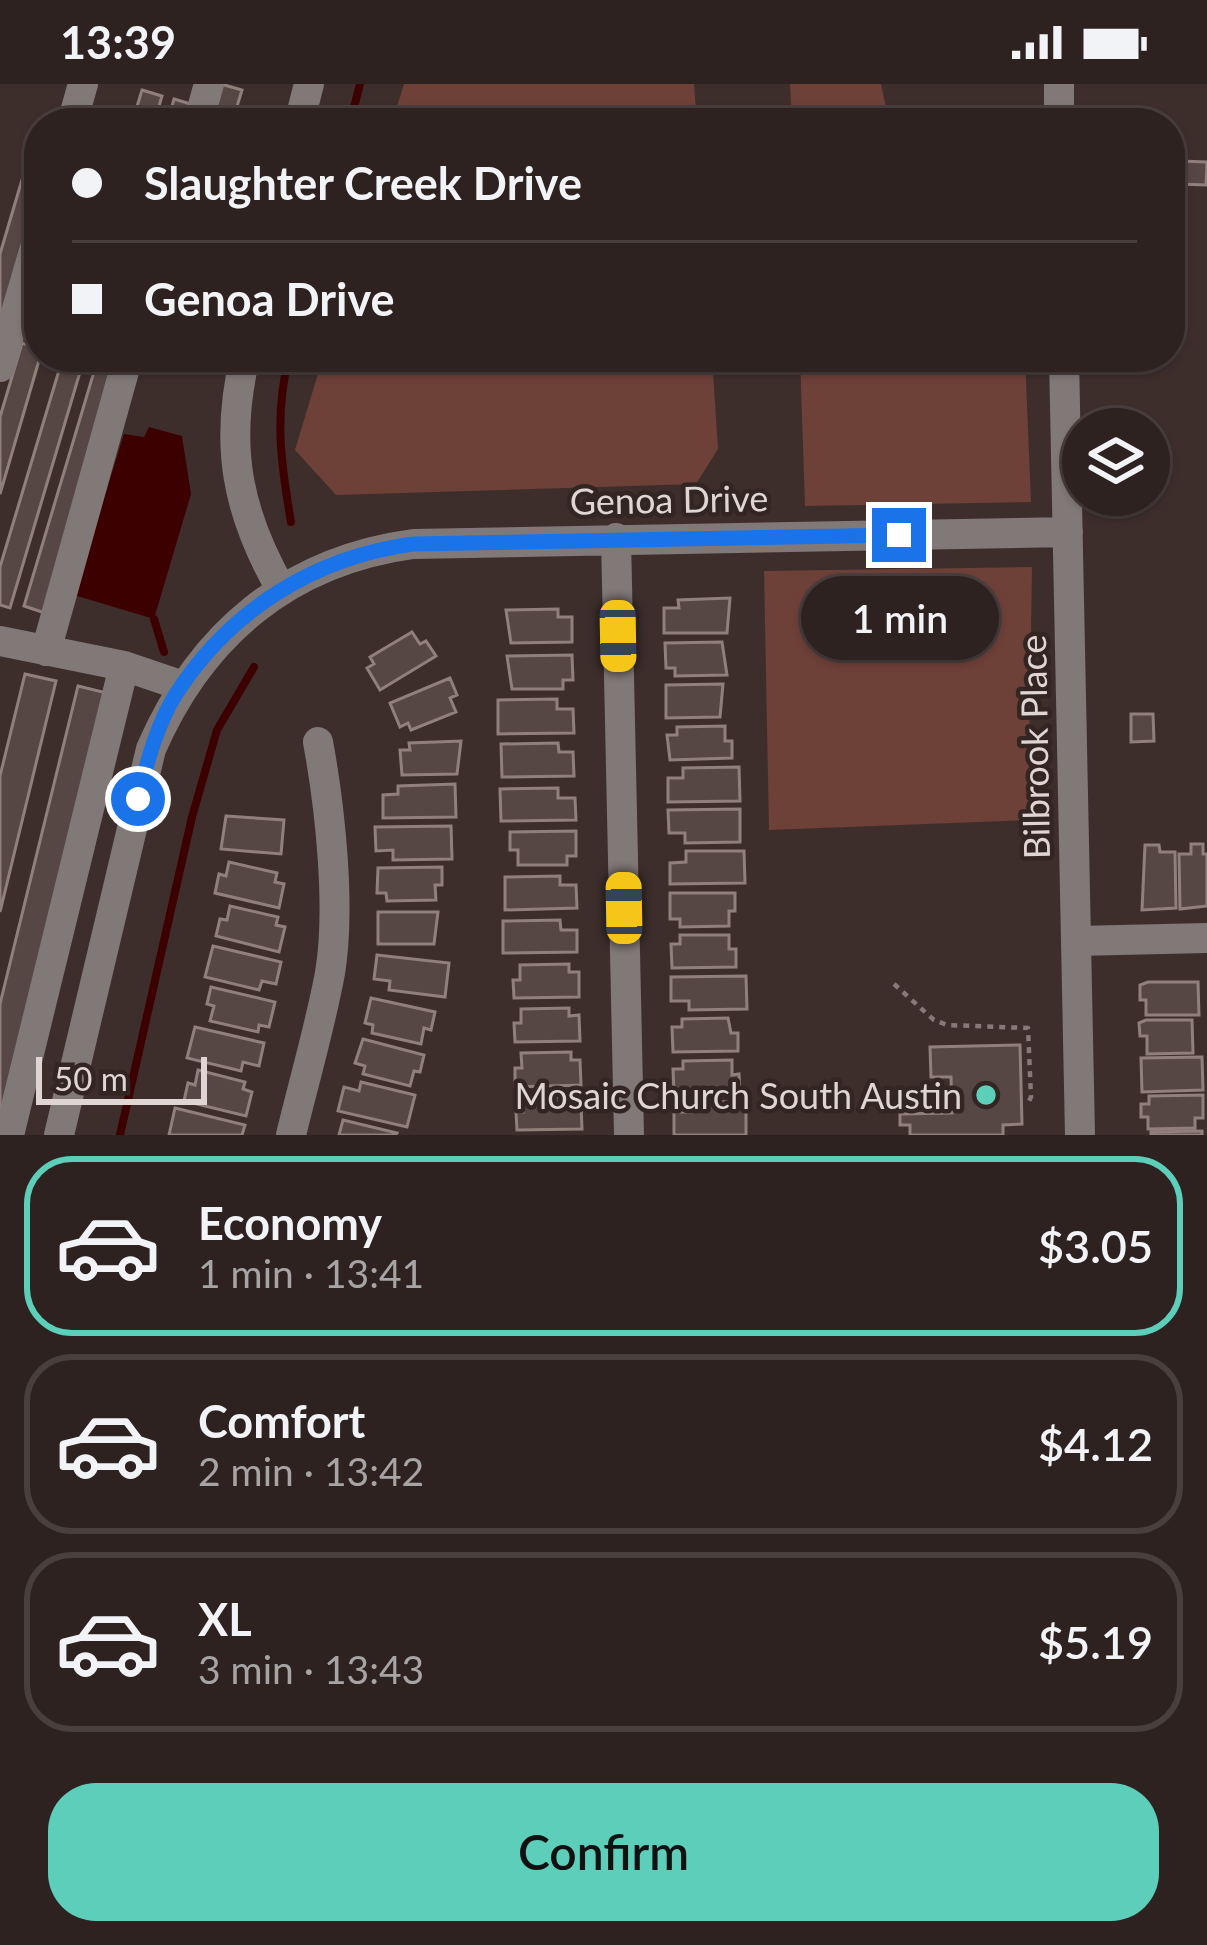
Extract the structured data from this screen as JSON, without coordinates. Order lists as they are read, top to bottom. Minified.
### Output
{"streets":{"street":["Genoa Drive","Bilbrook Place"]},"crossings":[["Genoa Drive","Bilbrook Place"]],"places":["Mosaic Church South Austin"],"scale_bar":"50 m","page":{"status":"13:39","banner":["Slaughter Creek Drive","Genoa Drive"],"bubble":"1 min","scale":"50 m","list":[{"name":"Economy","note":"1 min · 13:41","value":"$3.05"},{"name":"Comfort","note":"2 min · 13:42","value":"$4.12"},{"name":"XL","note":"3 min · 13:43","value":"$5.19"}],"buttons":"Confirm"}}
